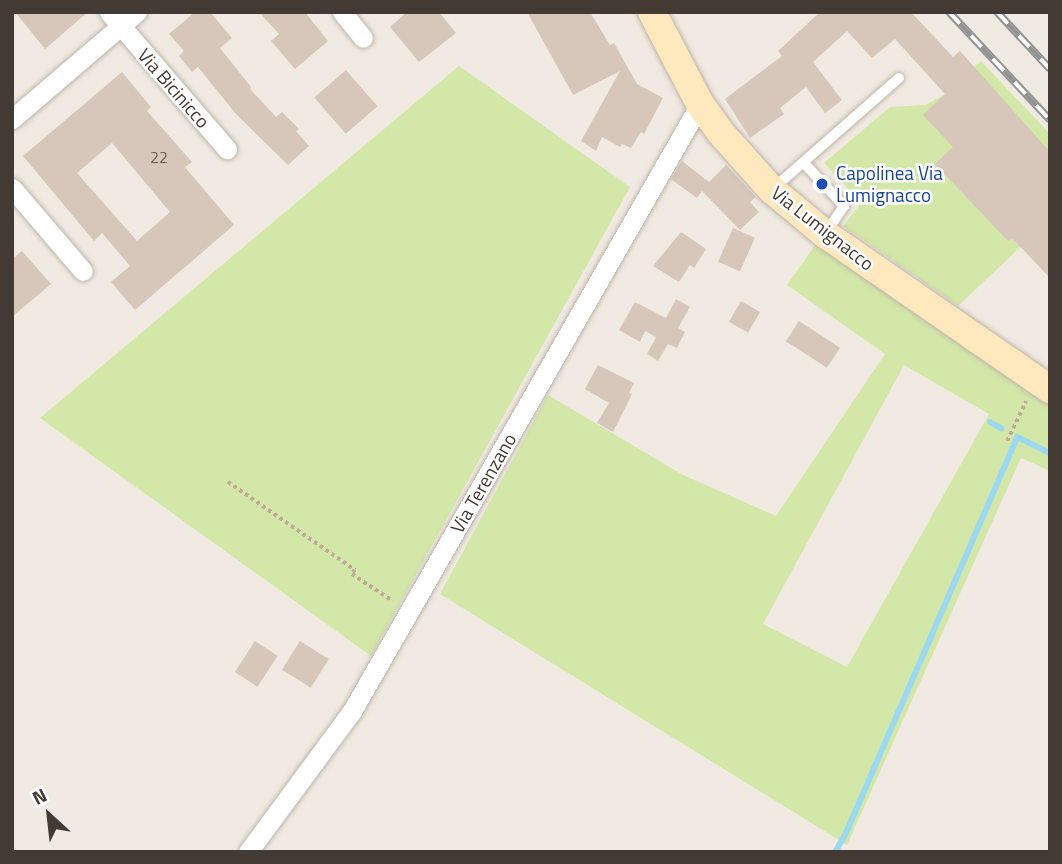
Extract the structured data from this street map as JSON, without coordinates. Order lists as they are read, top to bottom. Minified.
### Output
{"streets":{"main road":["Via Lumignacco"],"street":["Via Bicinicco","Via Terenzano"]},"crossings":[["Via Lumignacco","Via Terenzano"]],"places":["Capolinea Via Lumignacco"],"house_numbers":["22"],"north":"top left"}
